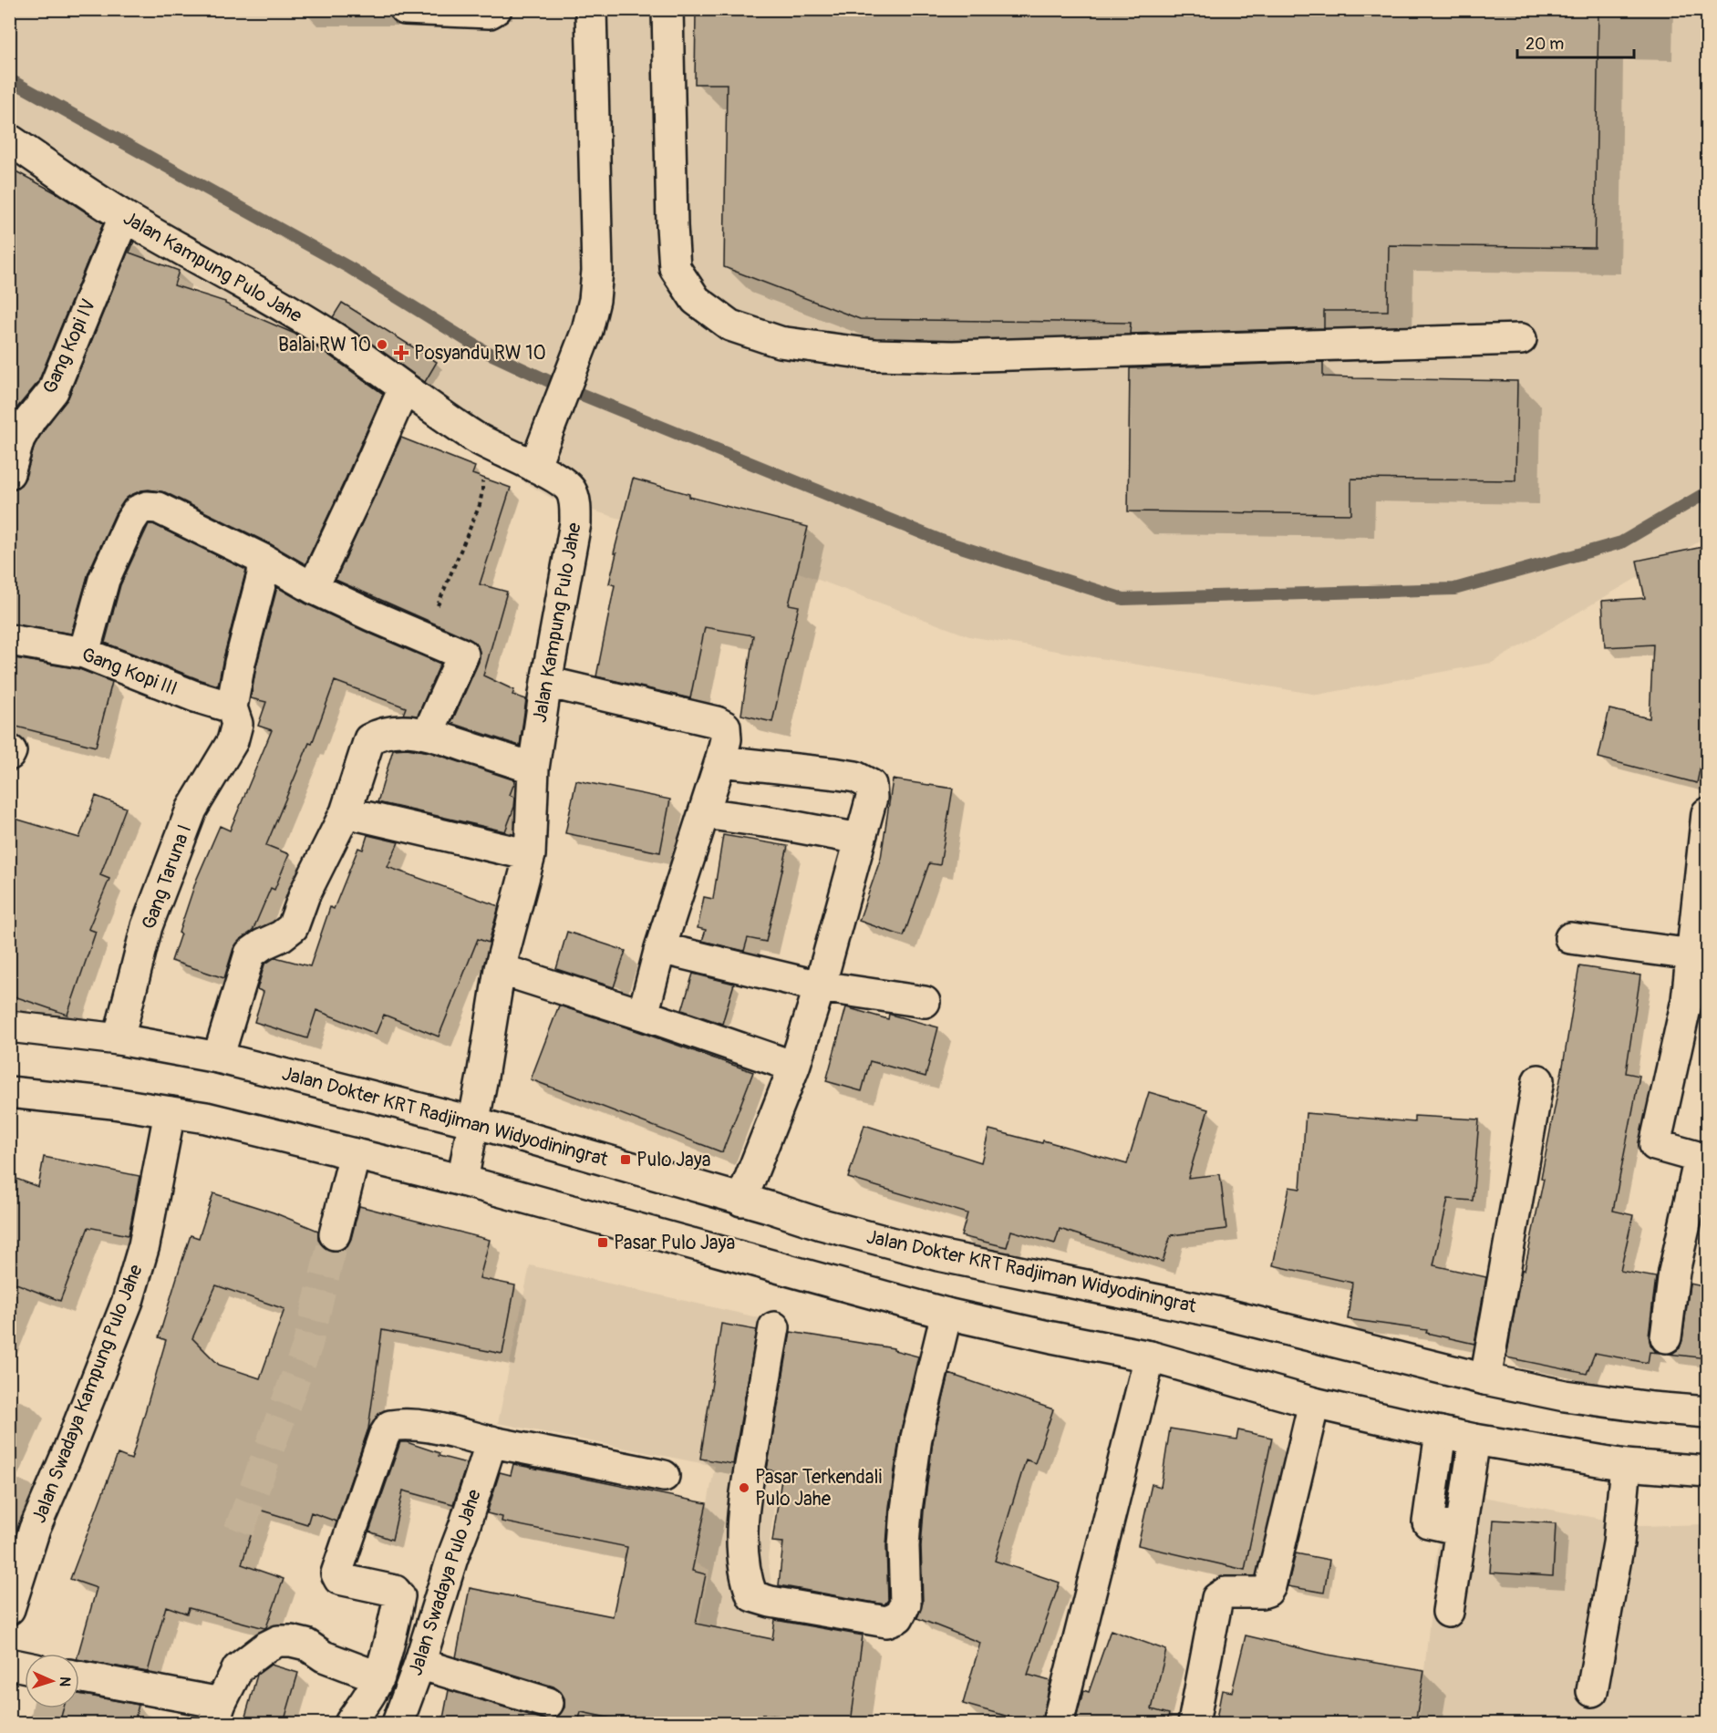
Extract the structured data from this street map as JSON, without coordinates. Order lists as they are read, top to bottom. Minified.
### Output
{"streets":{"street":["Jalan Kampung Pulo Jahe","Gang Kopi IV","Gang Kopi III","Gang Taruna I","Jalan Dokter KRT Radjiman Widyodiningrat","Jalan Swadaya Kampung Pulo Jahe","Jalan Swadaya Pulo Jahe"]},"crossings":[["Jalan Kampung Pulo Jahe","Gang Kopi IV"],["Jalan Kampung Pulo Jahe","Jalan Dokter KRT Radjiman Widyodiningrat"],["Gang Kopi III","Gang Taruna I"],["Gang Taruna I","Jalan Dokter KRT Radjiman Widyodiningrat"]],"places":{"other":["Balai RW 10","Pasar Terkendali Pulo Jahe"],"health":["Posyandu RW 10"],"transit":["Pulo Jaya","Pasar Pulo Jaya"]},"scale_bar":"20 m","north":"right"}
